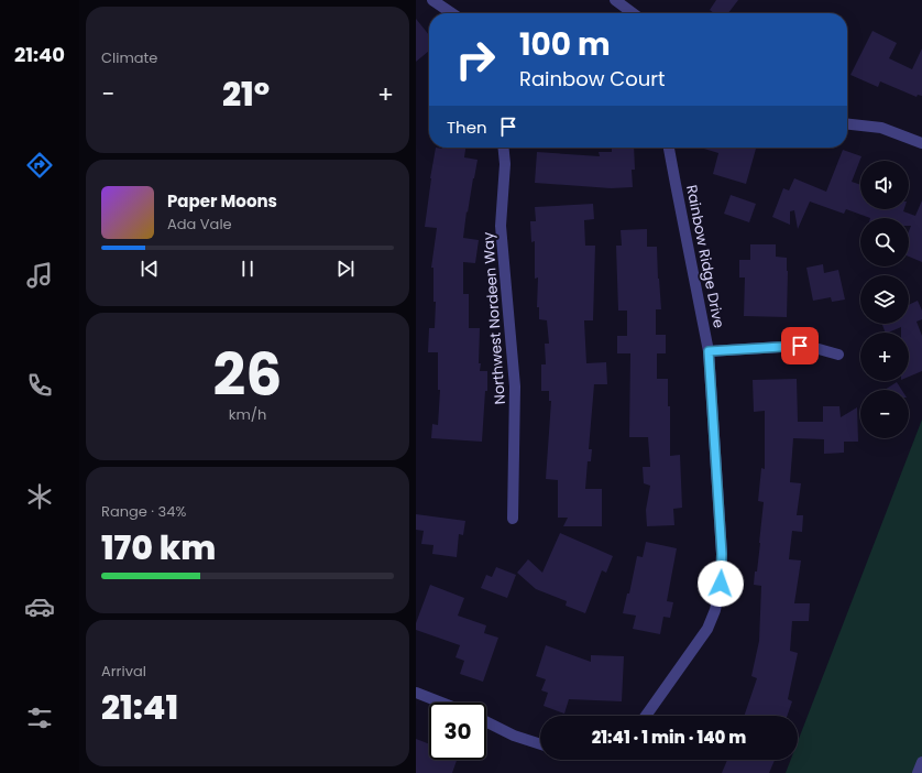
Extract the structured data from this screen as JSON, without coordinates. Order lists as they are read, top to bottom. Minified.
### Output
{"streets":{"street":["Rainbow Ridge Drive","Northwest Nordeen Way"]},"page":{"tabs":"21:40","tile":["Climate",["26","km/h"],["Range · 34%","170 km"],["Arrival","21:41"]],"turn":["100 m","Rainbow Court"],"heat":["−","21°","+"],"then":"Then","map_buttons":["+","−"],"song":["Paper Moons","Ada Vale"],"limit":"30","trip":"21:41 · 1 min · 140 m"}}
